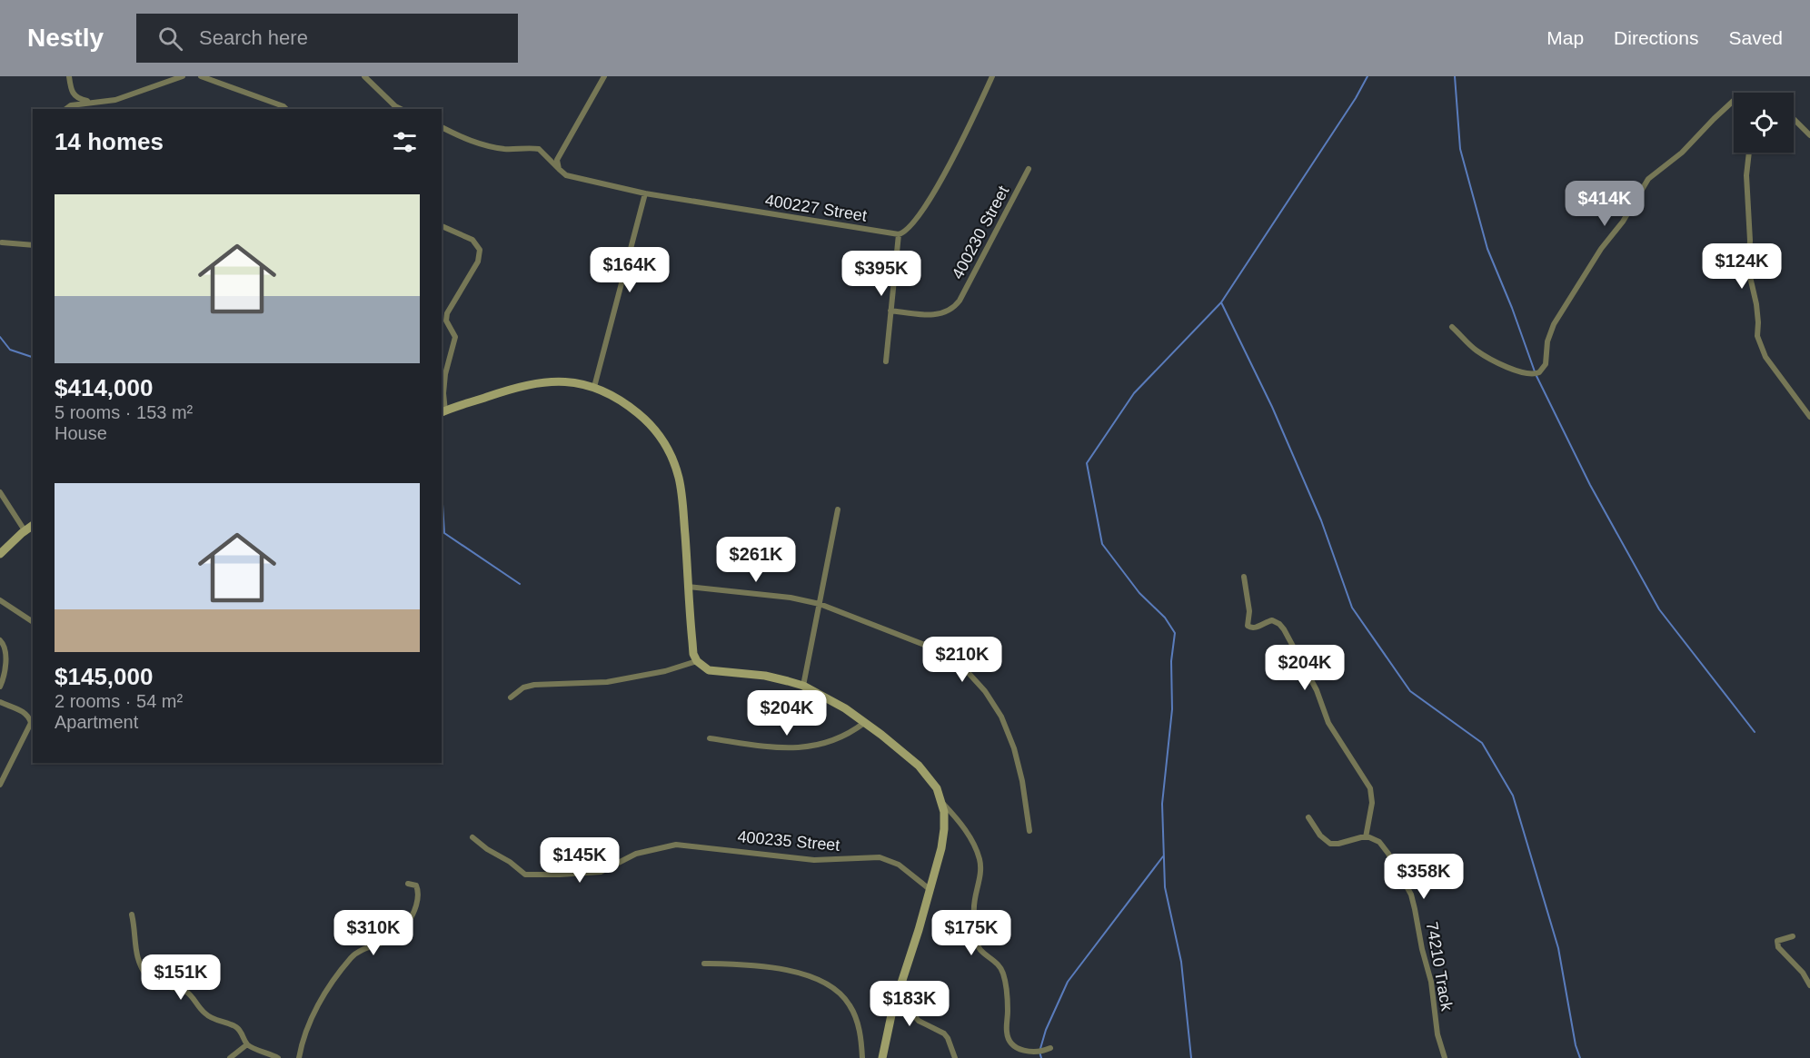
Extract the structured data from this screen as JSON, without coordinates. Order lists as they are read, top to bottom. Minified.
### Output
{"streets":{"street":["400227 Street","400230 Street","400235 Street","74210 Track"]},"page":{"header":"Nestly","search":"Search here","nav":["Map","Directions","Saved"],"heading":"14 homes","list":[{"name":"$414,000","note":"5 rooms · 153 m² · House"},{"name":"$145,000","note":"2 rooms · 54 m² · Apartment"}],"price":["$414K","$124K","$164K","$395K","$261K","$210K","$204K","$204K","$145K","$358K","$310K","$175K","$151K","$183K"]}}
